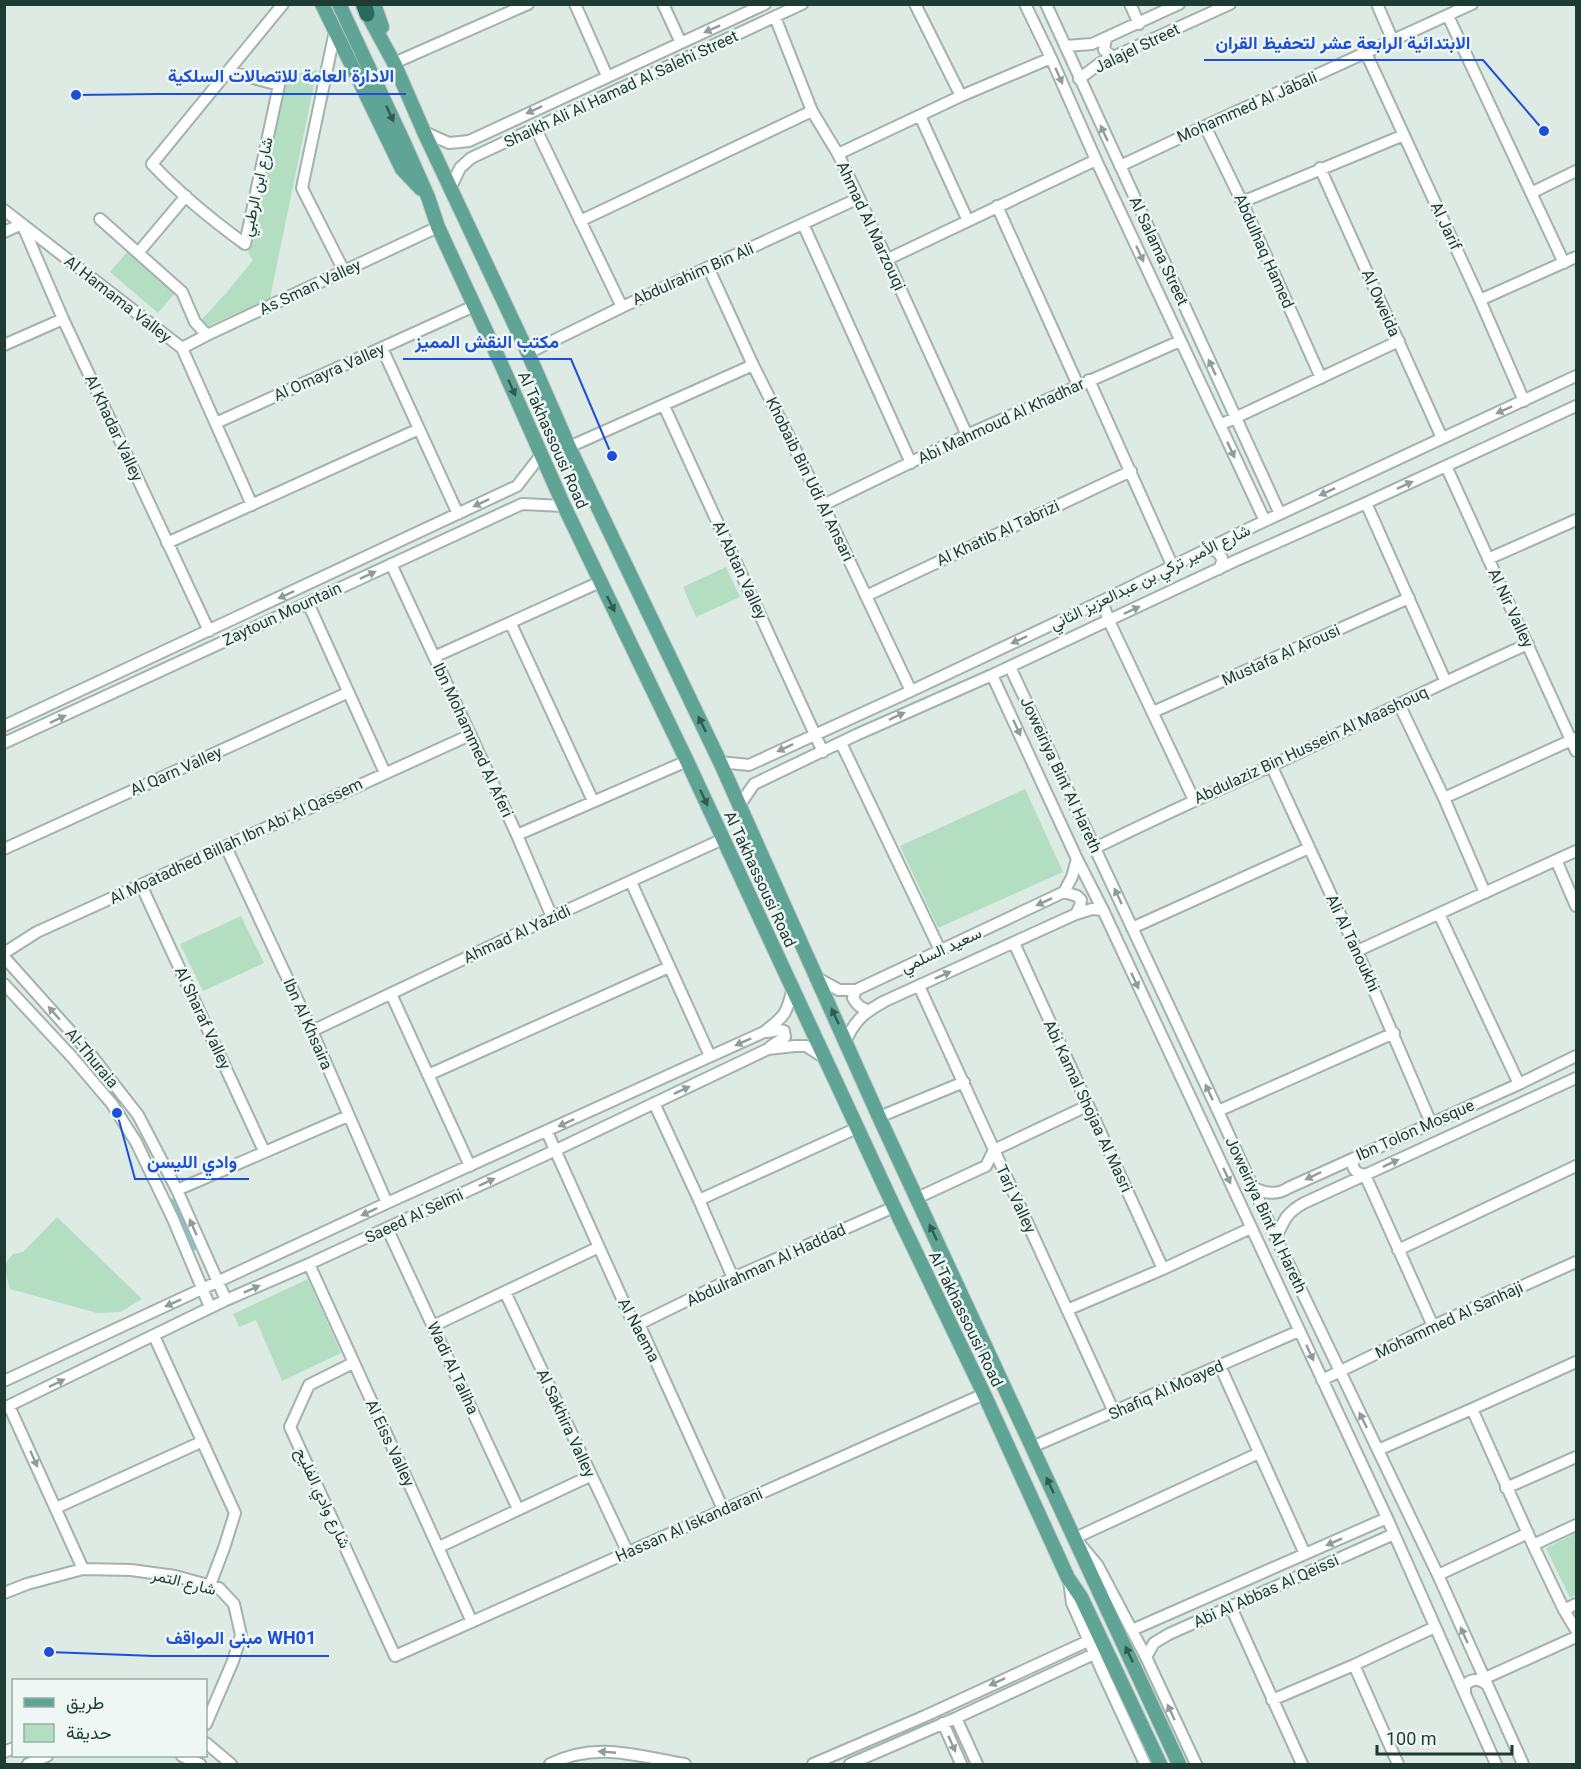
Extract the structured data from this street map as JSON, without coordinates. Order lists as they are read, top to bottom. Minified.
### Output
{"streets":{"main road":["Al Takhassousi Road"],"street":["Jalajel Street","Shaikh Ali Al Hamad Al Salehi Street","Mohammed Al Jabali","شارع ابن الرطبي","Ahmad Al Marzouqi","Al Jarif","Al Salama Street","Abdulhaq Hamed","Abdulrahim Bin Ali","As Sman Valley","Al Hamama Valley","Al Oweida","Al Omayra Valley","Abi Mahmoud Al Khadhar","Al Khadar Valley","Khobaib Bin Udi Al Ansari","Al Khatib Al Tabrizi","Al Abtan Valley","شارع الأمير تركي بن عبدالعزيز الثاني","Al Nir Valley","Zaytoun Mountain","Mustafa Al Arousi","Ibn Mohammed Al Aferi","Abdulaziz Bin Hussein Al Maashouq","Al Qarn Valley","Joweiriya Bint Al Hareth","Al Moatadhed Billah Ibn Abi Al Qassem","Ahmad Al Yazidi","Ali Al Tanoukhi","سعيد السلمي","Al Sharaf Valley","Ibn Al Khsaira","Al-Thuraia","Abi Kamal Shojaa Al Masri","Ibn Tolon Mosque","Tarj Valley","Saeed Al Selmi","Abdulrahman Al Haddad","Mohammed Al Sanhaji","Al Naema","Wadi Al Taliha","Shafiq Al Moayed","Al Sakhira Valley","Al Eiss Valley","شارع وادي الفليح","Hassan Al Iskandarani","شارع التمر","Abi Al Abbas Al Qeissi"]},"crossings":[["Jalajel Street","Al Salama Street"],["Shaikh Ali Al Hamad Al Salehi Street","Ahmad Al Marzouqi"],["Shaikh Ali Al Hamad Al Salehi Street","Al Takhassousi Road"],["Mohammed Al Jabali","Al Jarif"],["Mohammed Al Jabali","Al Salama Street"],["Mohammed Al Jabali","Abdulhaq Hamed"],["Ahmad Al Marzouqi","Abdulrahim Bin Ali"],["Ahmad Al Marzouqi","Abi Mahmoud Al Khadhar"],["Al Jarif","شارع الأمير تركي بن عبدالعزيز الثاني"],["Al Salama Street","شارع الأمير تركي بن عبدالعزيز الثاني"],["Abdulrahim Bin Ali","Al Takhassousi Road"],["Abdulrahim Bin Ali","Khobaib Bin Udi Al Ansari"],["As Sman Valley","Al Hamama Valley"],["As Sman Valley","Al Takhassousi Road"],["Al Hamama Valley","Al Omayra Valley"],["Al Hamama Valley","Al Khadar Valley"],["Al Oweida","شارع الأمير تركي بن عبدالعزيز الثاني"],["Al Omayra Valley","Al Takhassousi Road"],["Abi Mahmoud Al Khadhar","Khobaib Bin Udi Al Ansari"],["Al Khadar Valley","Zaytoun Mountain"],["Al Takhassousi Road","Zaytoun Mountain"],["Al Takhassousi Road","Ahmad Al Yazidi"],["Al Takhassousi Road","سعيد السلمي"],["Al Takhassousi Road","Saeed Al Selmi"],["Al Takhassousi Road","Abdulrahman Al Haddad"],["Al Takhassousi Road","Shafiq Al Moayed"],["Al Takhassousi Road","Hassan Al Iskandarani"],["Khobaib Bin Udi Al Ansari","Al Khatib Al Tabrizi"],["Khobaib Bin Udi Al Ansari","شارع الأمير تركي بن عبدالعزيز الثاني"],["Al Abtan Valley","شارع الأمير تركي بن عبدالعزيز الثاني"],["شارع الأمير تركي بن عبدالعزيز الثاني","Al Nir Valley"],["شارع الأمير تركي بن عبدالعزيز الثاني","Joweiriya Bint Al Hareth"],["Al Nir Valley","Abdulaziz Bin Hussein Al Maashouq"],["Zaytoun Mountain","Ibn Mohammed Al Aferi"],["Ibn Mohammed Al Aferi","Al Moatadhed Billah Ibn Abi Al Qassem"],["Ibn Mohammed Al Aferi","Ahmad Al Yazidi"],["Abdulaziz Bin Hussein Al Maashouq","Joweiriya Bint Al Hareth"],["Abdulaziz Bin Hussein Al Maashouq","Ali Al Tanoukhi"],["Joweiriya Bint Al Hareth","سعيد السلمي"],["Joweiriya Bint Al Hareth","Ibn Tolon Mosque"],["Joweiriya Bint Al Hareth","Mohammed Al Sanhaji"],["Joweiriya Bint Al Hareth","Shafiq Al Moayed"],["Joweiriya Bint Al Hareth","Abi Al Abbas Al Qeissi"],["Al Moatadhed Billah Ibn Abi Al Qassem","Al Sharaf Valley"],["Al Moatadhed Billah Ibn Abi Al Qassem","Ibn Al Khsaira"],["Al Moatadhed Billah Ibn Abi Al Qassem","Al-Thuraia"],["Ahmad Al Yazidi","Ibn Al Khsaira"],["Ali Al Tanoukhi","Ibn Tolon Mosque"],["سعيد السلمي","Abi Kamal Shojaa Al Masri"],["سعيد السلمي","Tarj Valley"],["Ibn Al Khsaira","Saeed Al Selmi"],["Al-Thuraia","Saeed Al Selmi"],["Tarj Valley","Shafiq Al Moayed"],["Saeed Al Selmi","Al Naema"],["Saeed Al Selmi","Wadi Al Taliha"],["Saeed Al Selmi","Al Eiss Valley"],["Abdulrahman Al Haddad","Al Naema"],["Al Naema","Hassan Al Iskandarani"],["Al Sakhira Valley","Hassan Al Iskandarani"],["Al Eiss Valley","شارع وادي الفليح"],["Al Eiss Valley","Hassan Al Iskandarani"],["شارع وادي الفليح","Hassan Al Iskandarani"]],"places":["الادارة العامة للاتصالات السلكية","الابتدائية الرابعة عشر لتحفيظ القران","مكتب النقش المميز","وادي الليسن","مبنى المواقف WH01"],"legend":["طريق","حديقة"],"scale_bar":"100 m"}
